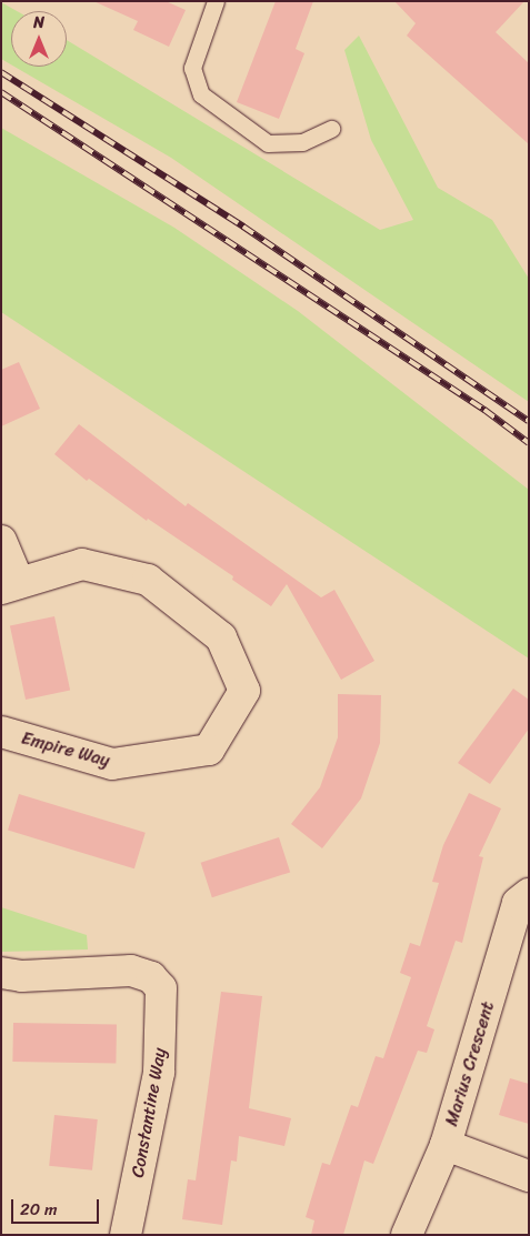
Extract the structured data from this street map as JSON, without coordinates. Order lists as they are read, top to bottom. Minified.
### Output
{"streets":{"street":["Empire Way","Marius Crescent","Constantine Way"]},"scale_bar":"20 m","north":"top"}
